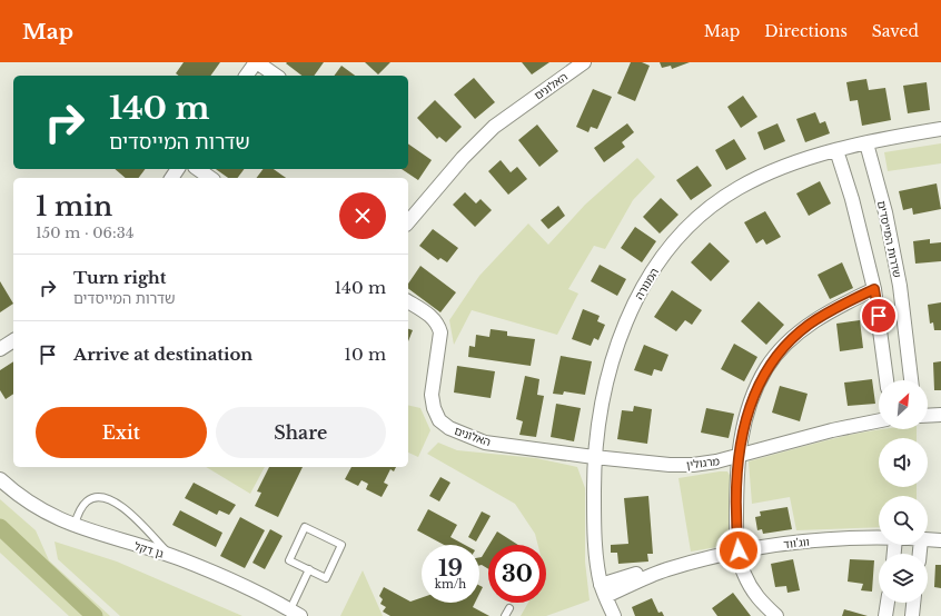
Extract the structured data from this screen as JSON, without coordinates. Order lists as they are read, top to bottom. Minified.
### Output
{"streets":{"street":["האלונים","שדרות המייסדים","המנורה","מרגולין","ווג'ווד","גן דקל"]},"crossings":[["האלונים","המנורה"],["האלונים","מרגולין"],["שדרות המייסדים","המנורה"],["המנורה","מרגולין"],["המנורה","ווג'ווד"]],"north":"top right","page":{"header":"Map","nav":["Map","Directions","Saved"],"turn":["140 m","שדרות המייסדים"],"heading":["1 min","150 m · 06:34"],"list":[{"name":"Turn right","note":"שדרות המייסדים","value":"140 m"},{"name":"Arrive at destination","value":"10 m"}],"buttons":["Exit","Share"],"speed":"19 km/h","limit":"30"}}
